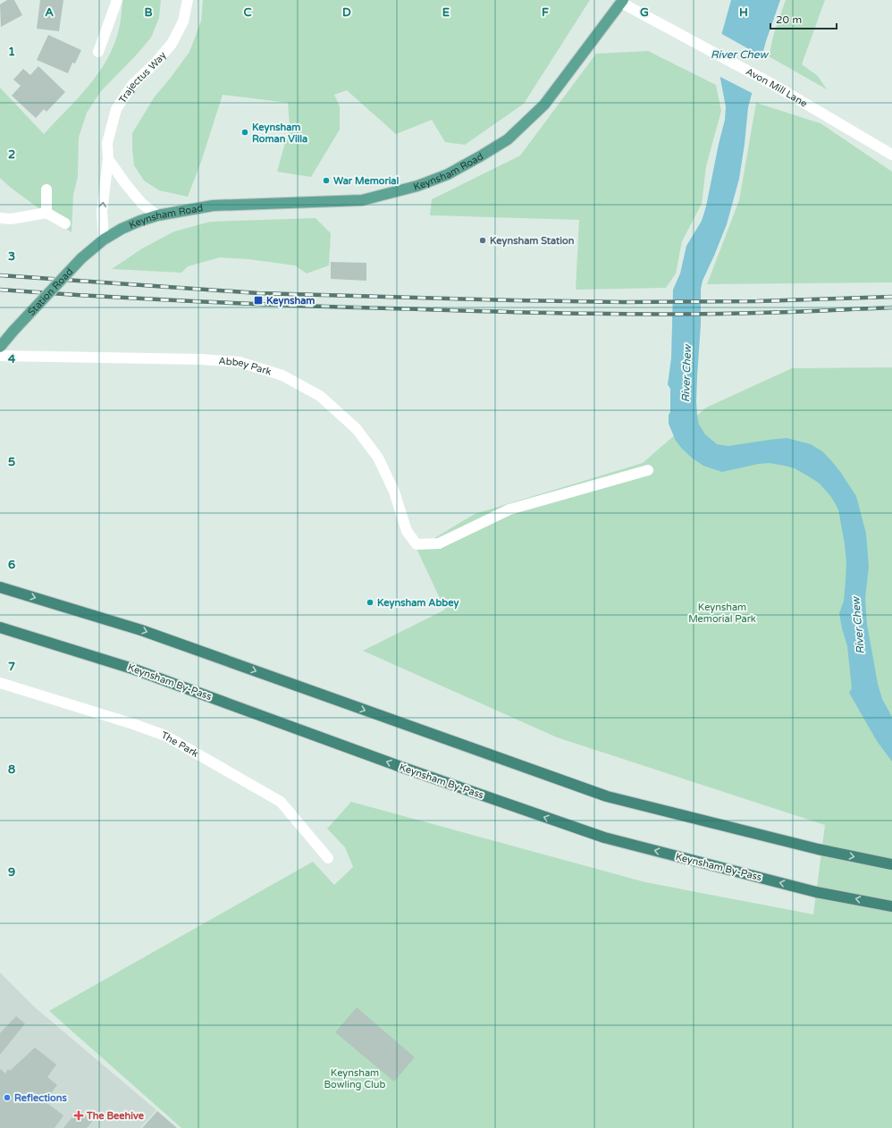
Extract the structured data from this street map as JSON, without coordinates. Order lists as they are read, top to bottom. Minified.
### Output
{"streets":{"highway":["Keynsham By-Pass"],"main road":["Keynsham Road","Station Road"],"street":["Trajectus Way","Avon Mill Lane","Abbey Park","The Park"]},"crossings":[["Trajectus Way","Keynsham Road"],["Trajectus Way","Station Road"],["Avon Mill Lane","Keynsham Road"],["Keynsham Road","Station Road"]],"water":["River Chew"],"parks":["Keynsham Memorial Park","Keynsham Bowling Club"],"places":{"other":["Keynsham Roman Villa","War Memorial","Keynsham Station","Keynsham Abbey","Reflections"],"transit":["Keynsham"],"health":["The Beehive"]},"scale_bar":"20 m","grid":{"columns":["A","B","C","D","E","F","G","H"],"rows":["1","2","3","4","5","6","7","8","9"]}}
